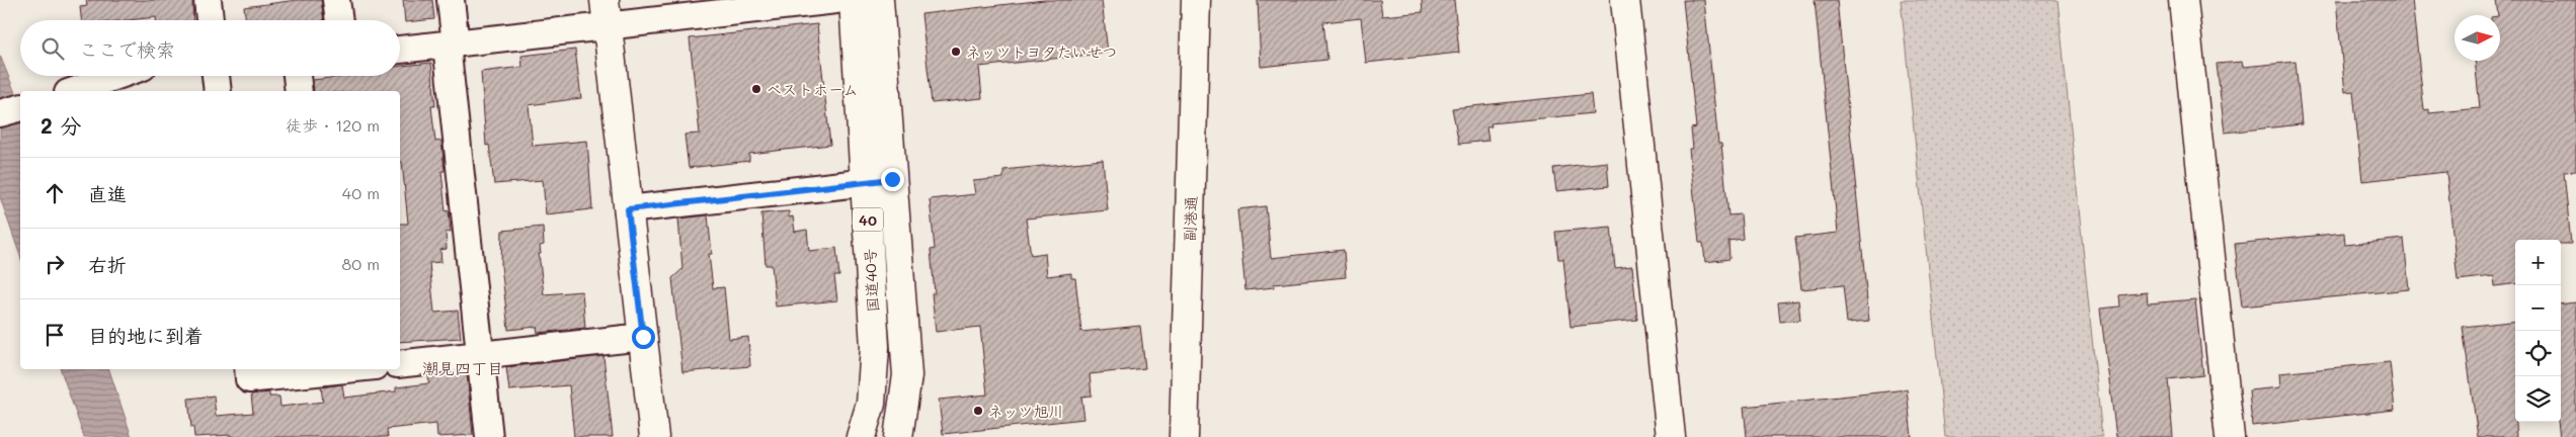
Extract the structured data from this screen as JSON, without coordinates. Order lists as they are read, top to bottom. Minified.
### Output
{"streets":{"main road":["副港通","40","国道40号"]},"districts":["潮見四丁目"],"places":["ネッツトヨタたいせつ","ベストホーム","ネッツ旭川"],"north":"right","page":{"search":"ここで検索","heading":["2 分","徒歩 · 120 m"],"list":[["直進","40 m"],["右折","80 m"],"目的地に到着"],"map_buttons":["+","−"]}}
